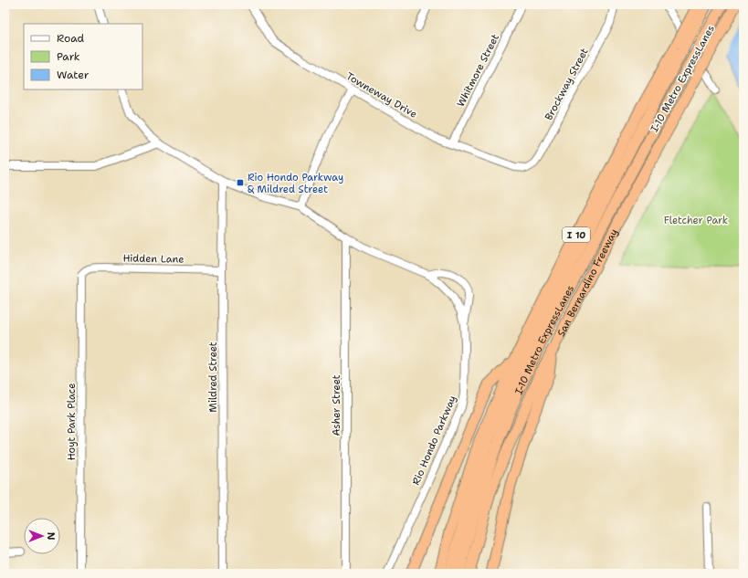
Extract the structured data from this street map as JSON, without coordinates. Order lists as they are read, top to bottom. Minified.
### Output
{"streets":{"highway":["I-10 Metro ExpressLanes","I 10","San Bernardino Freeway"],"street":["Whitmore Street","Brockway Street","Towneway Drive","Hidden Lane","Mildred Street","Asher Street","Hoyt Park Place","Rio Hondo Parkway"]},"crossings":[["Whitmore Street","Towneway Drive"],["I-10 Metro ExpressLanes","I 10"],["Brockway Street","Towneway Drive"],["Hidden Lane","Mildred Street"],["Hidden Lane","Hoyt Park Place"],["Mildred Street","Rio Hondo Parkway"],["Asher Street","Rio Hondo Parkway"]],"parks":["Fletcher Park"],"places":{"transit":["Rio Hondo Parkway & Mildred Street"]},"legend":["Road","Park","Water"],"north":"right"}
